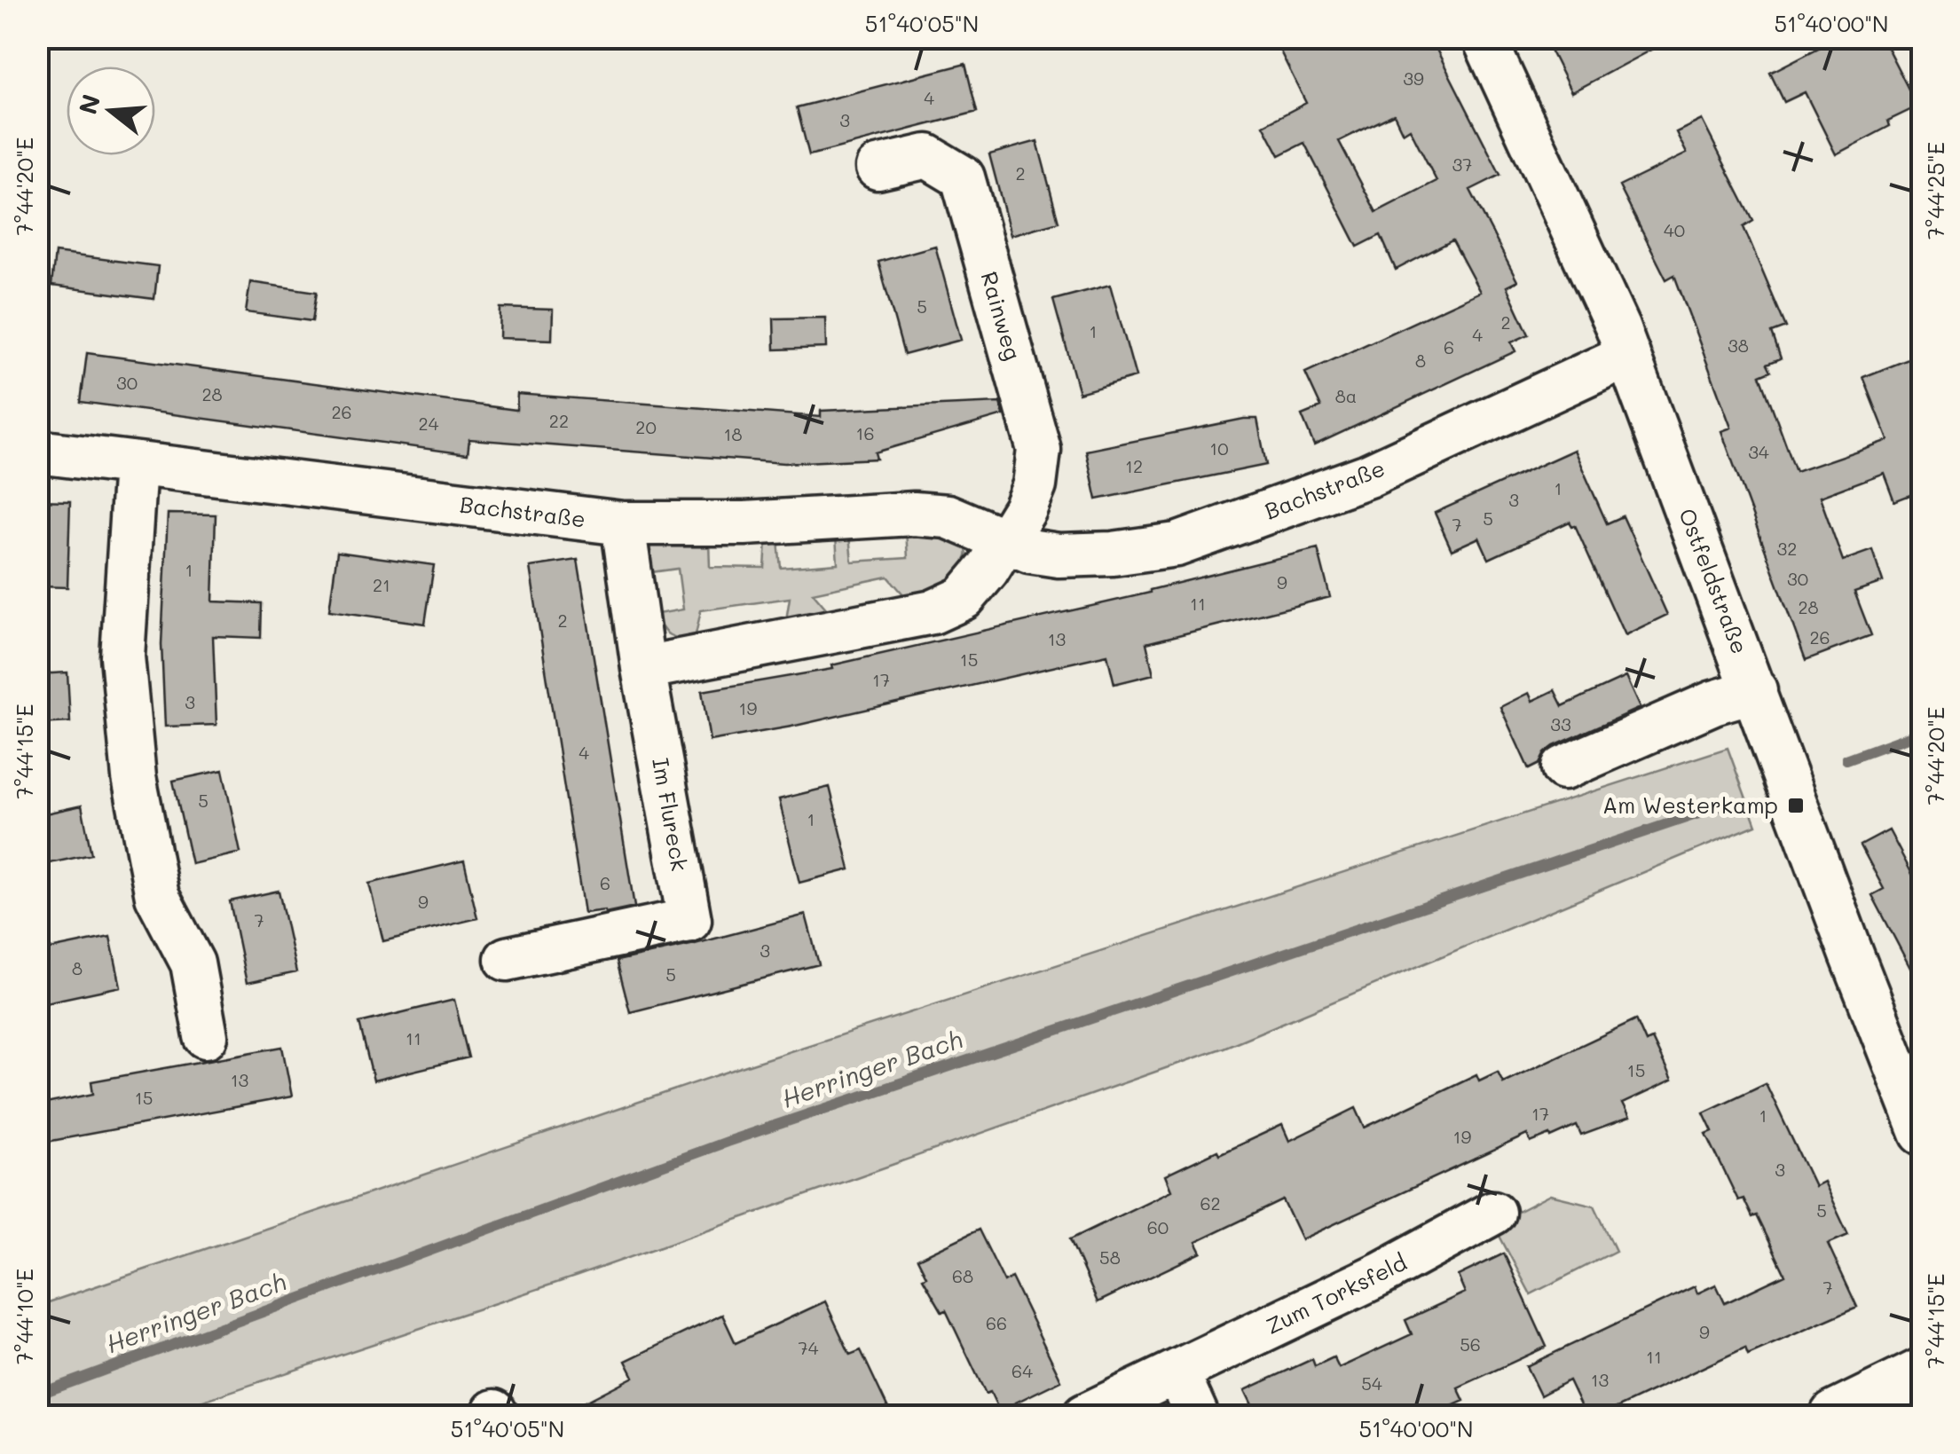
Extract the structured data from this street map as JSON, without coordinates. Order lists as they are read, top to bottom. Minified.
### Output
{"streets":{"street":["Rainweg","Bachstraße","Ostfeldstraße","Im Flureck","Zum Torksfeld"]},"crossings":[["Rainweg","Bachstraße"],["Bachstraße","Ostfeldstraße"],["Bachstraße","Im Flureck"]],"water":["Herringer Bach"],"places":{"transit":["Am Westerkamp"]},"house_numbers":["39","4","3","37","2","40","5","2","1","4","38","6","8","30","28","8a","26","22","24","20","16","18","10","34","12","1","3","5","7","32","1","30","9","21","11","28","2","26","13","15","17","3","19","33","4","5","1","6","9","7","3","8","5","11","15","13","15","17","1","19","3","62","5","60","58","68","7","66","9","56","74","11","64","13","54"],"north":"left","coordinates":["51°40'05\"N","51°40'00\"N","7°44'20\"E","7°44'25\"E","7°44'15\"E","7°44'10\"E"]}
